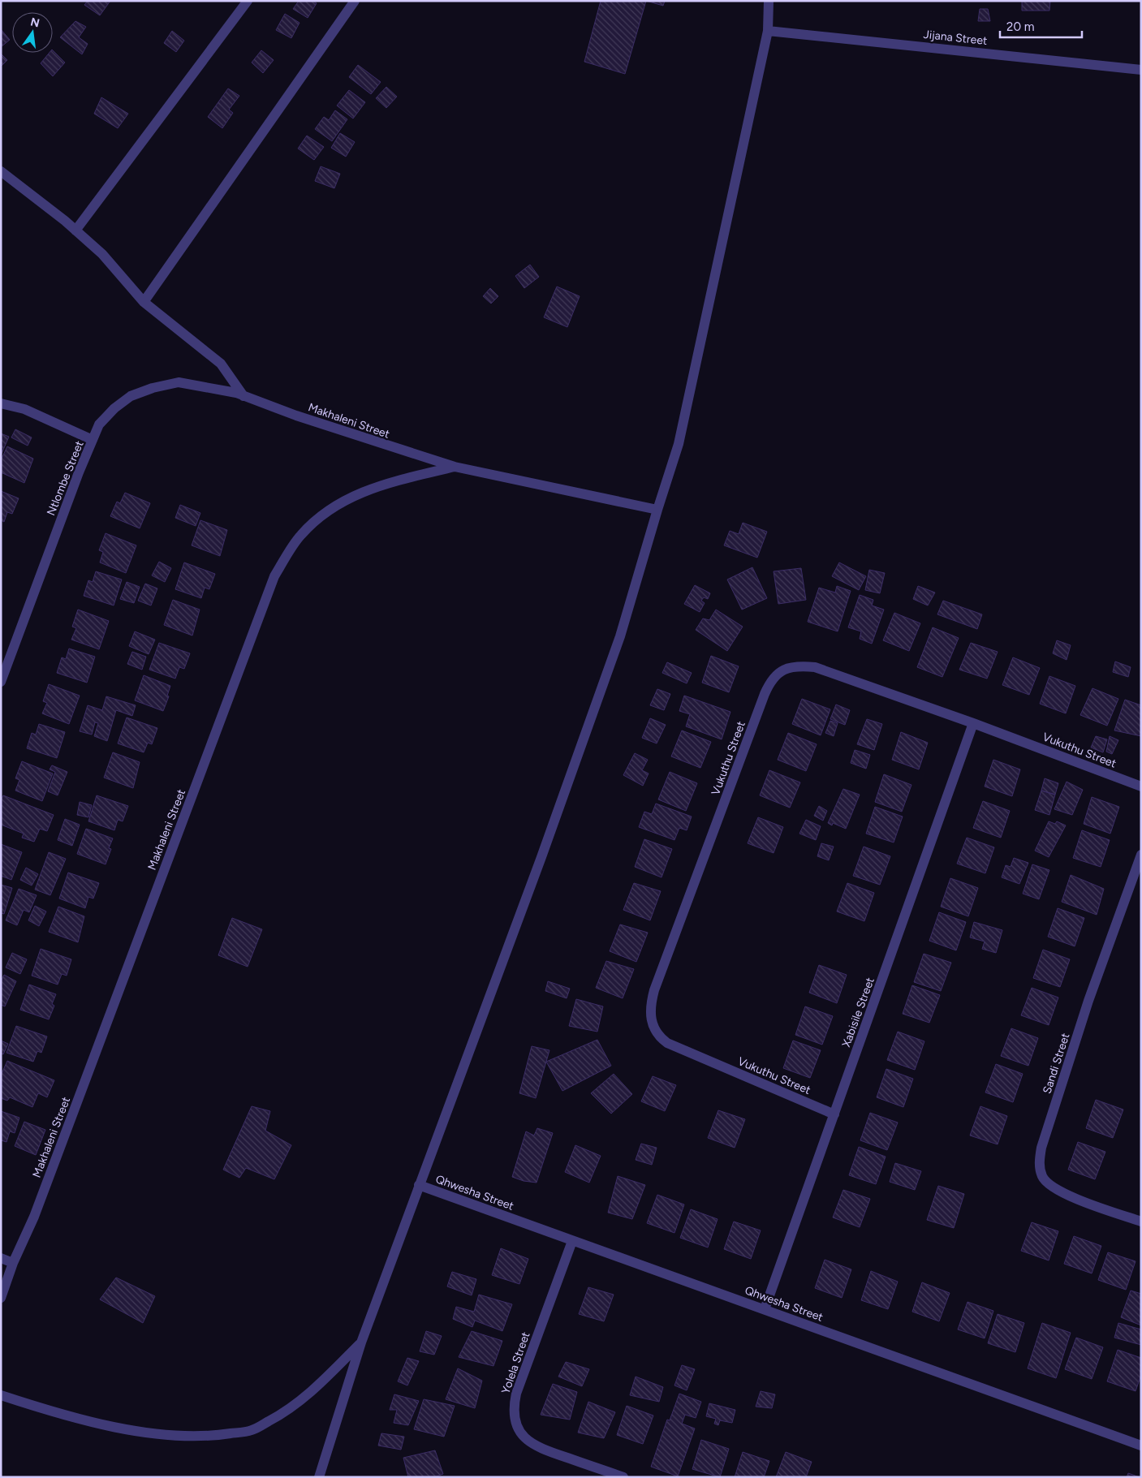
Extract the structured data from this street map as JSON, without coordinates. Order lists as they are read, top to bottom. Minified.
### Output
{"streets":{"street":["Jijana Street","Makhaleni Street","Ntlombe Street","Vukuthu Street","Xabisile Street","Sandi Street","Qhwesha Street","Yolela Street"]},"crossings":[["Makhaleni Street","Ntlombe Street"],["Vukuthu Street","Xabisile Street"],["Xabisile Street","Qhwesha Street"],["Qhwesha Street","Yolela Street"]],"scale_bar":"20 m","north":"top"}
